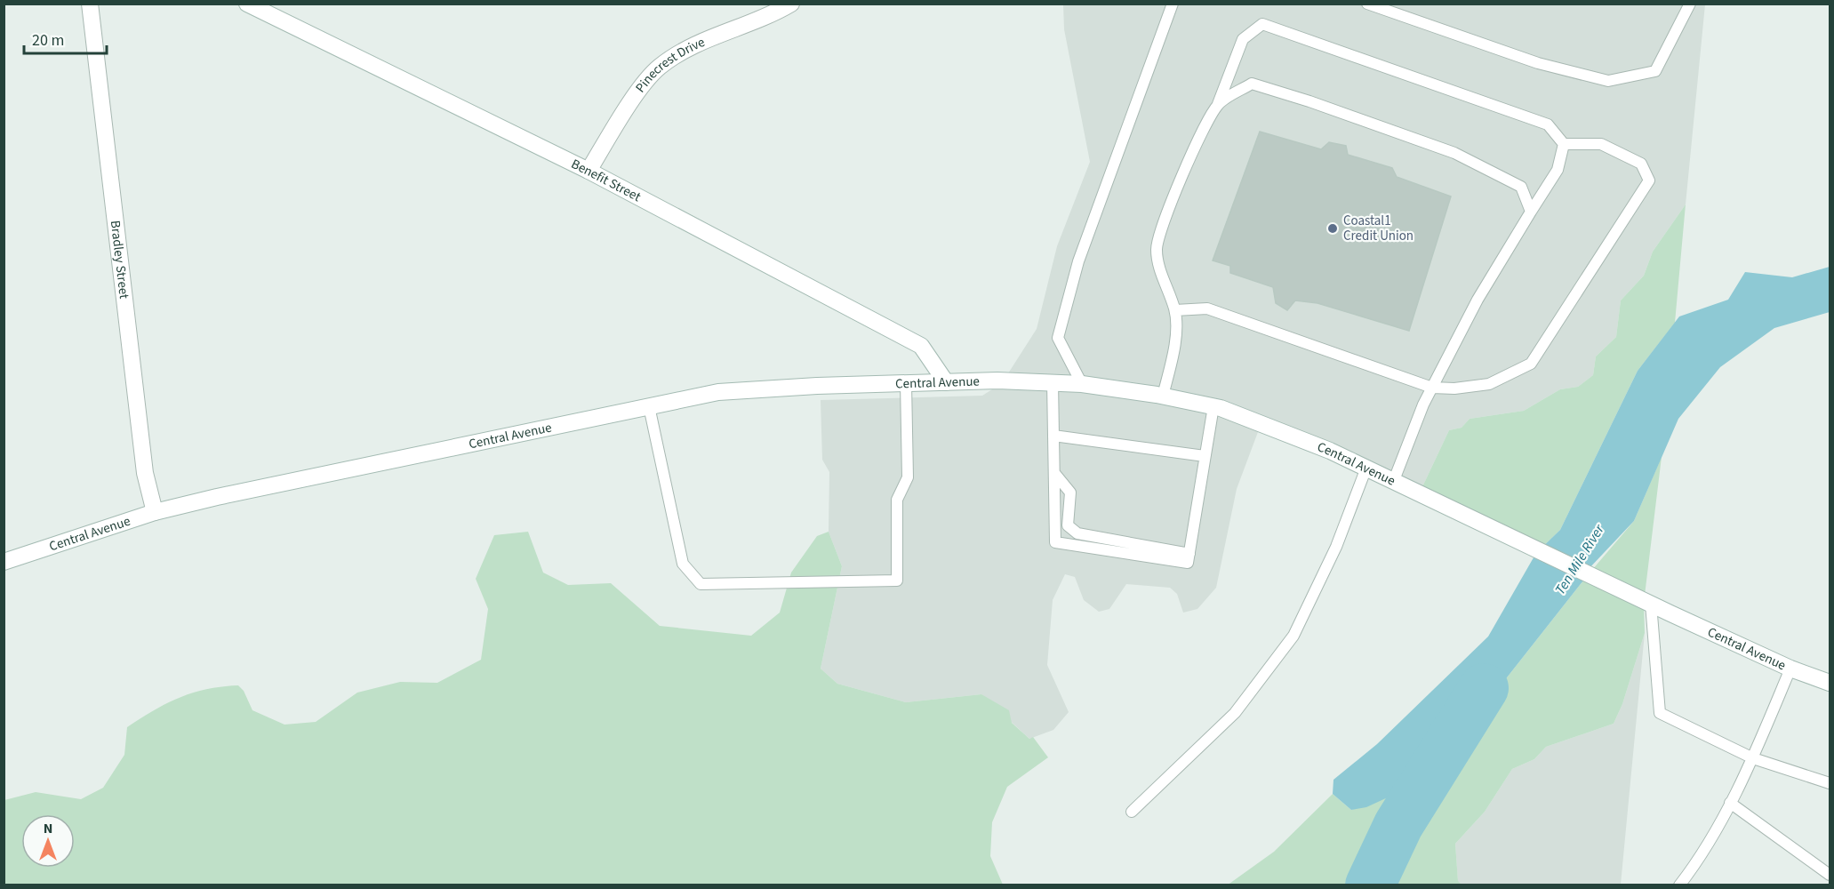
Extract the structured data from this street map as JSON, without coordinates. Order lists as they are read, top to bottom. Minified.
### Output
{"streets":{"main road":["Pinecrest Drive","Benefit Street","Bradley Street","Central Avenue"]},"crossings":[["Pinecrest Drive","Benefit Street"],["Benefit Street","Central Avenue"],["Bradley Street","Central Avenue"]],"water":["Ten Mile River"],"places":["Coastal1 Credit Union"],"scale_bar":"20 m","north":"top"}
